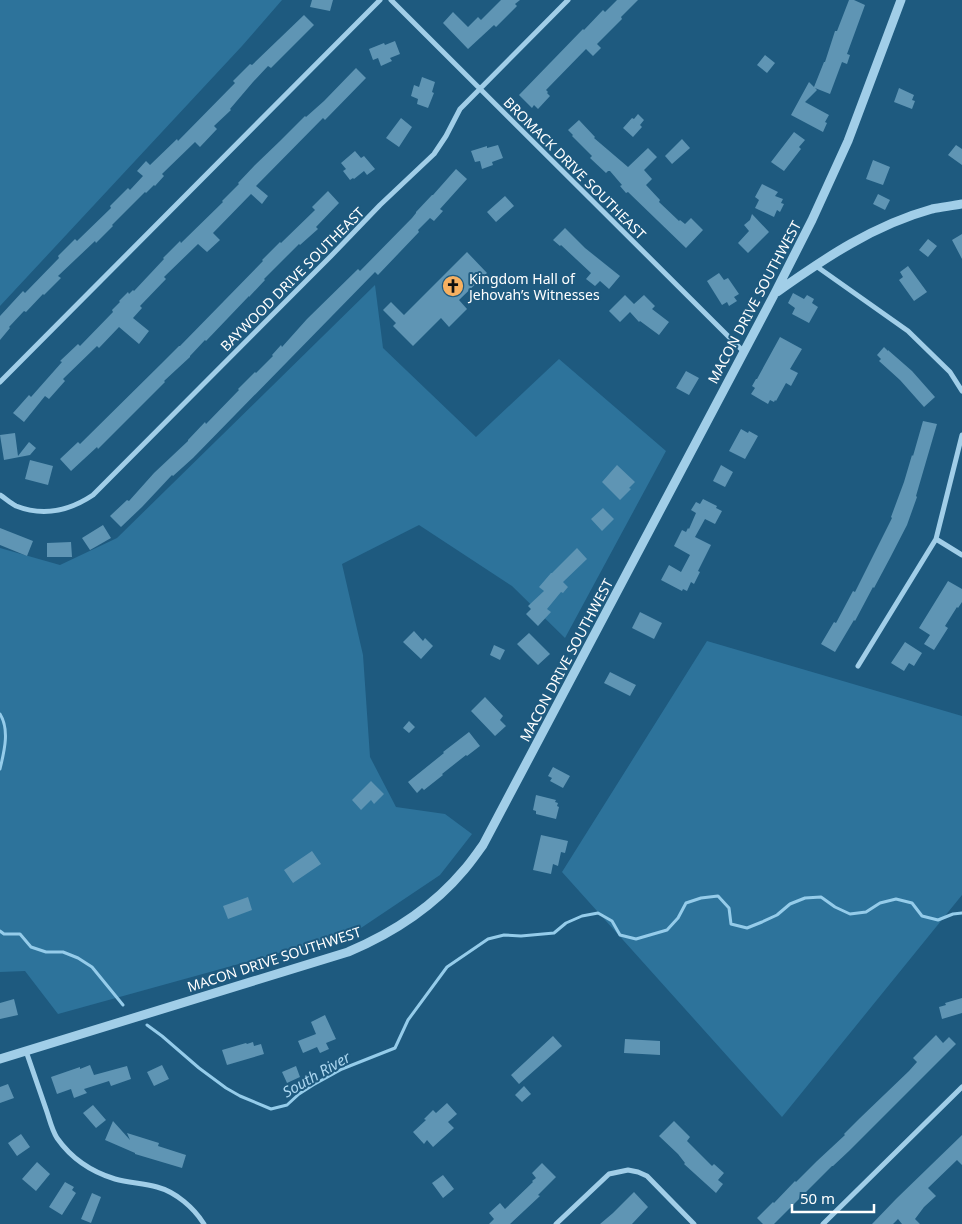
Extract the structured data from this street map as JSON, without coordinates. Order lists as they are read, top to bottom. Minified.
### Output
{"streets":{"street":["BROMACK DRIVE SOUTHEAST","BAYWOOD DRIVE SOUTHEAST","MACON DRIVE SOUTHWEST"]},"crossings":[["BROMACK DRIVE SOUTHEAST","BAYWOOD DRIVE SOUTHEAST"],["BROMACK DRIVE SOUTHEAST","MACON DRIVE SOUTHWEST"]],"water":["South River"],"places":{"church":["Kingdom Hall of Jehovah’s Witnesses"]},"scale_bar":"50 m"}
